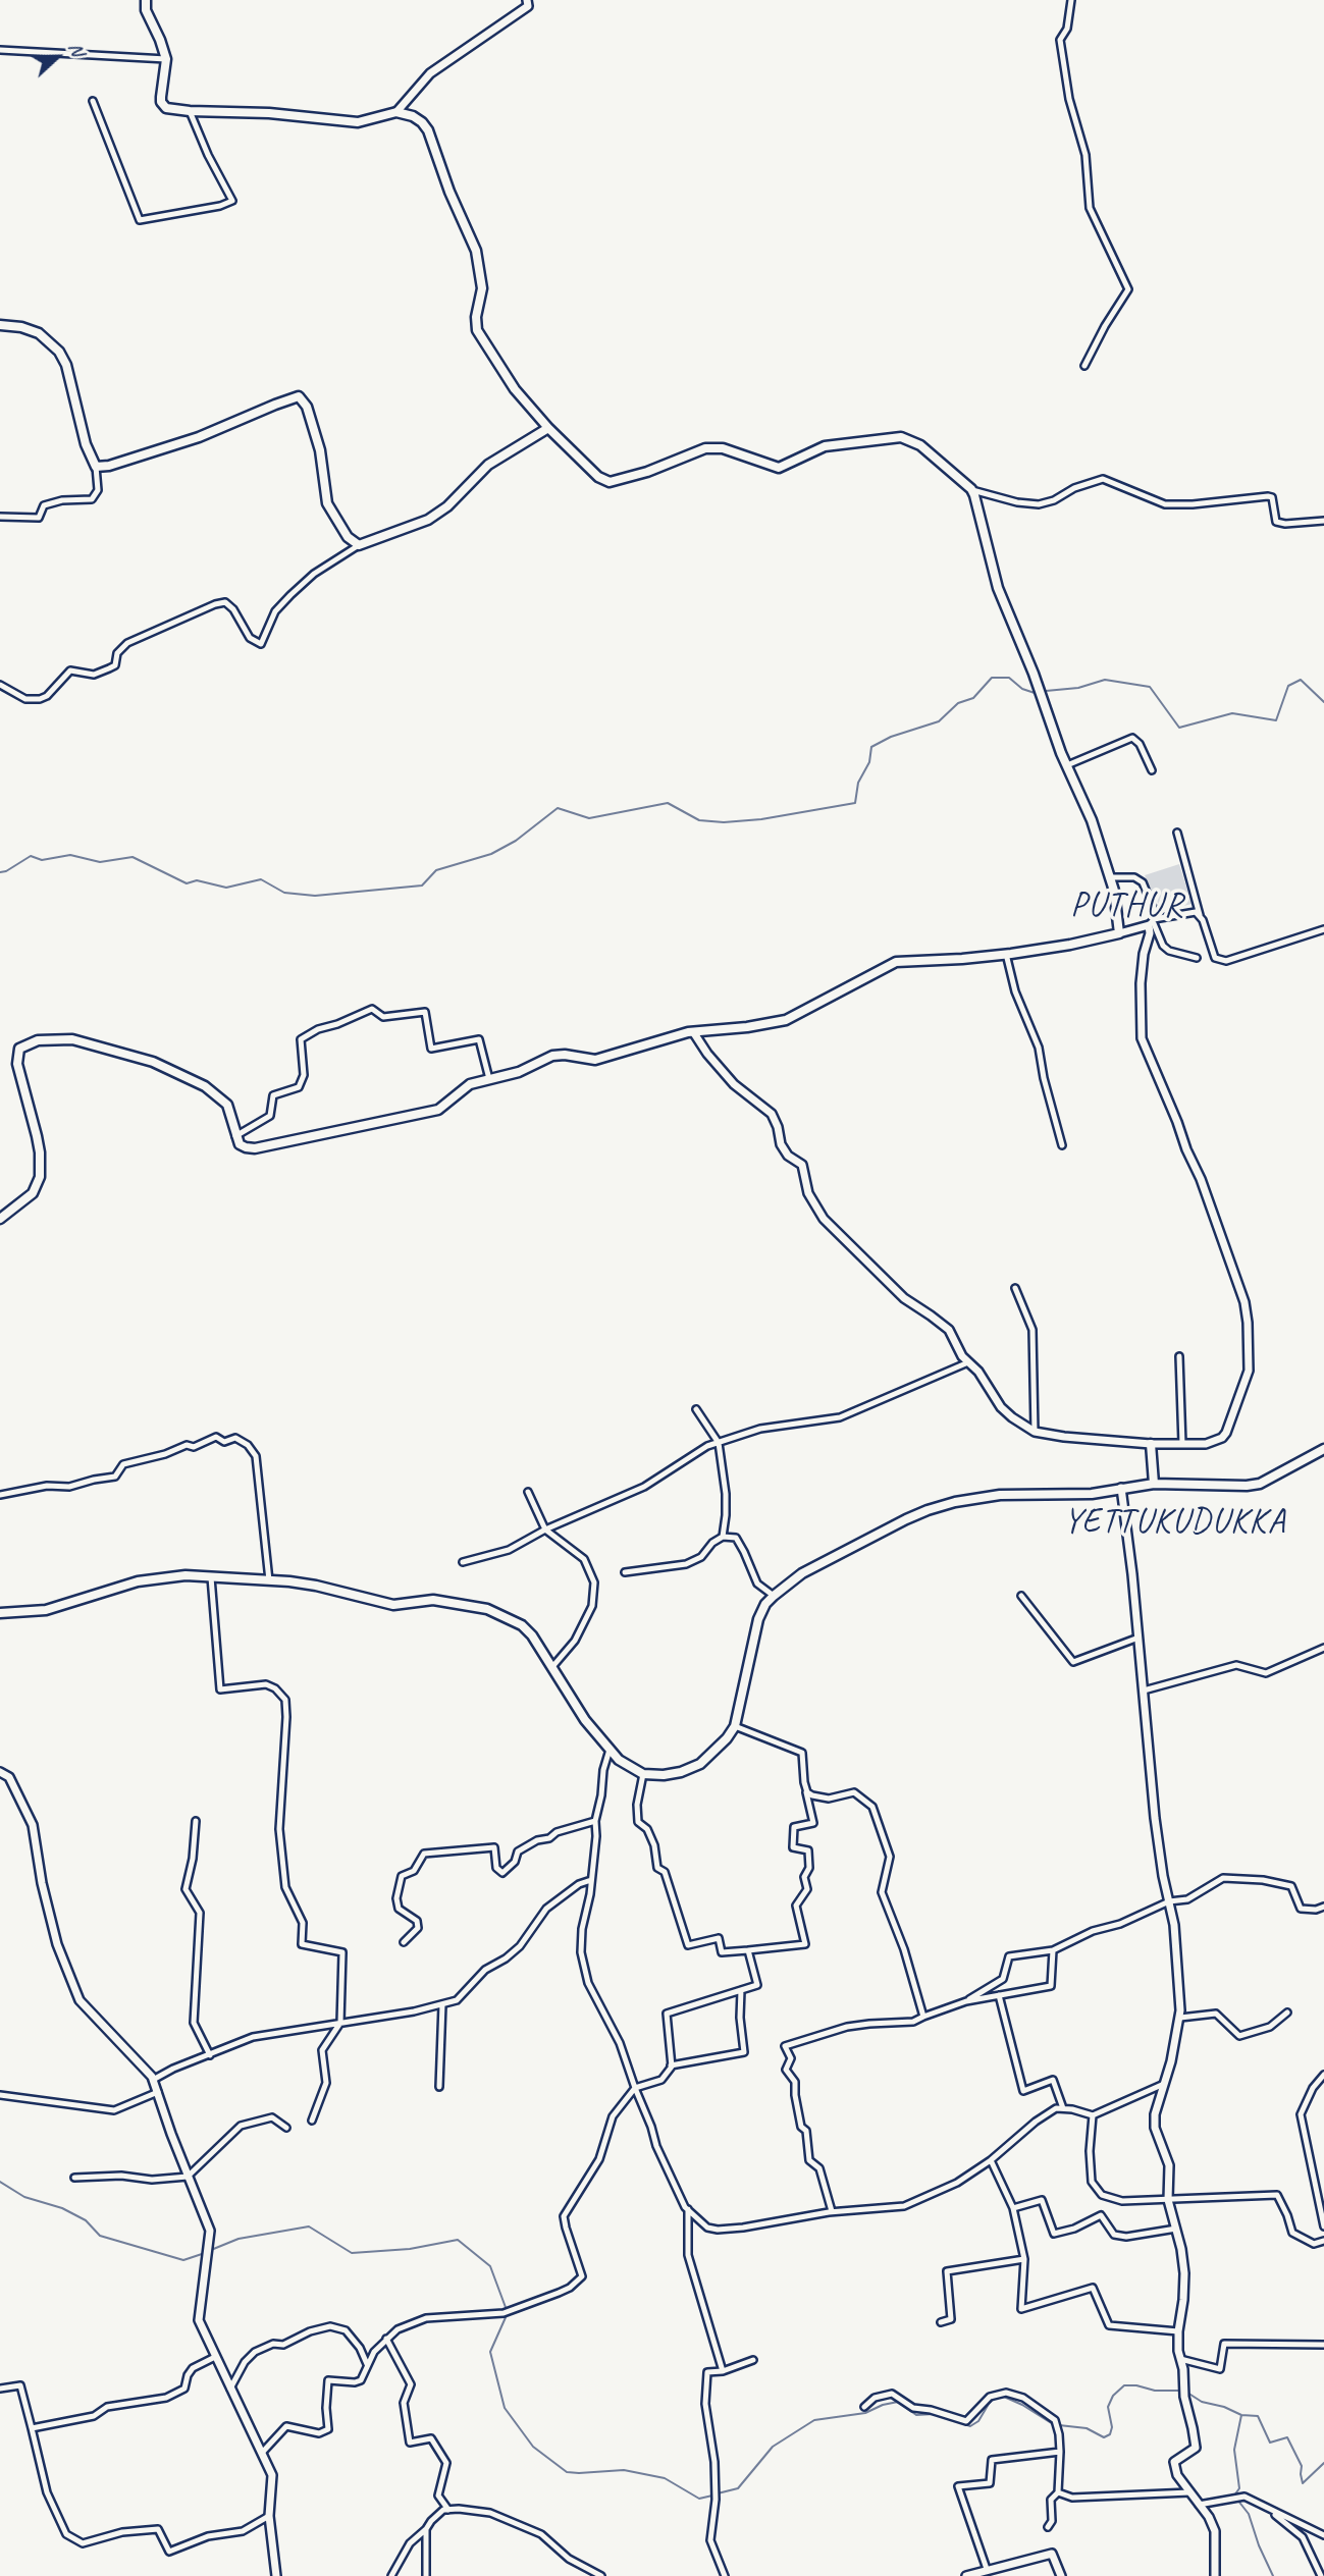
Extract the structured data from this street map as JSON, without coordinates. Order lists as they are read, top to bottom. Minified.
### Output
{"districts":["PUTHUR","YETTUKUDUKKA"],"north":"right"}
